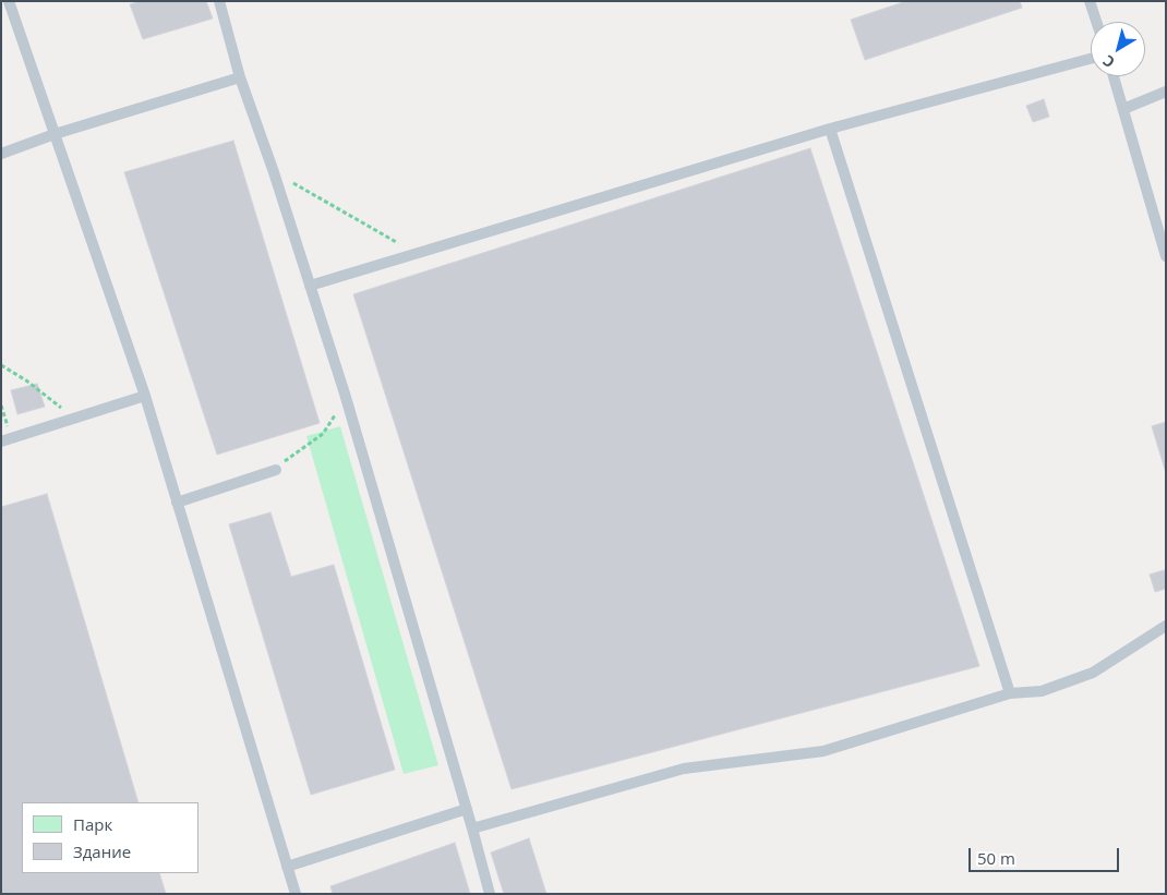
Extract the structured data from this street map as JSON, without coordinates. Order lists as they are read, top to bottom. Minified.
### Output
{"legend":["Парк","Здание"],"scale_bar":"50 m","north":"bottom left"}
